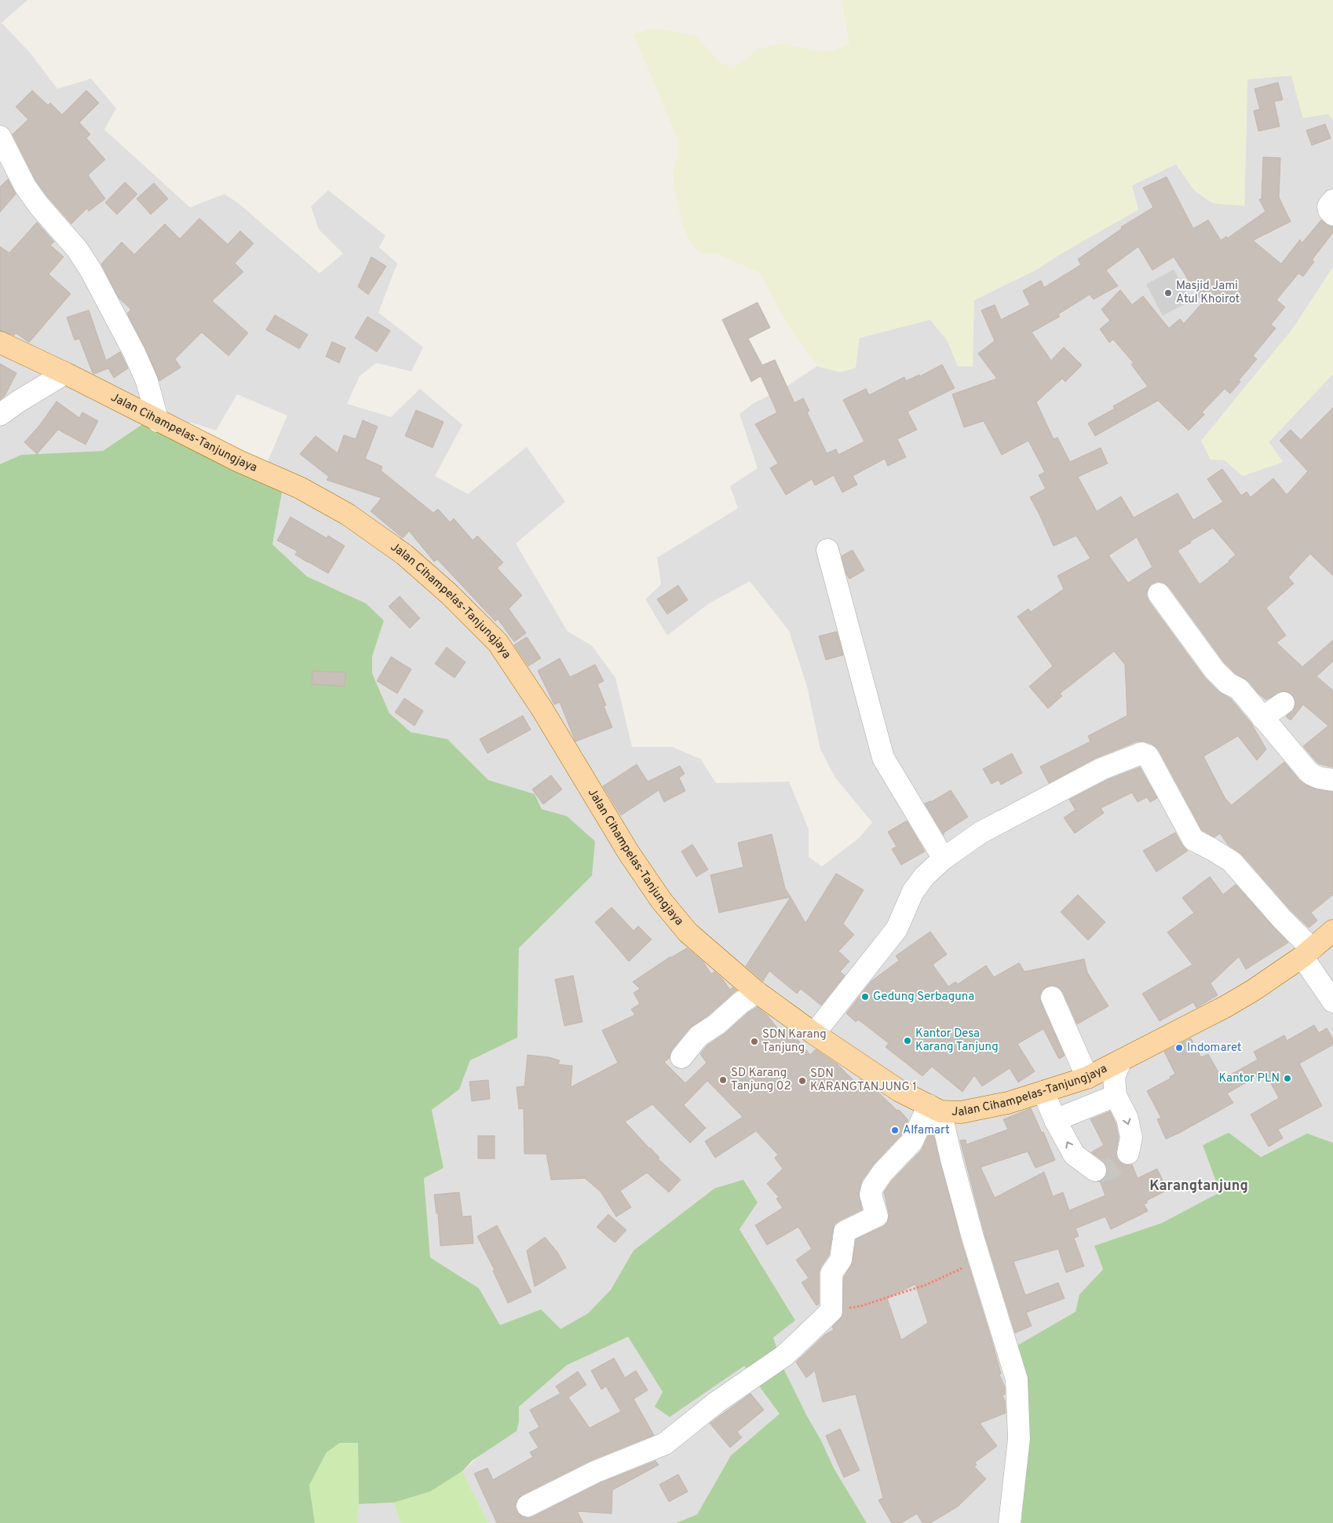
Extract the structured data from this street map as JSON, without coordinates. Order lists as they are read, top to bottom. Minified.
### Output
{"streets":{"main road":["Jalan Cihampelas-Tanjungjaya"]},"districts":["Karangtanjung"],"places":["Masjid Jami Atul Khoirot","Gedung Serbaguna","Kantor Desa Karang Tanjung","SDN Karang Tanjung","Indomaret","Kantor PLN","SD Karang Tanjung 02","SDN KARANGTANJUNG 1","Alfamart"]}
